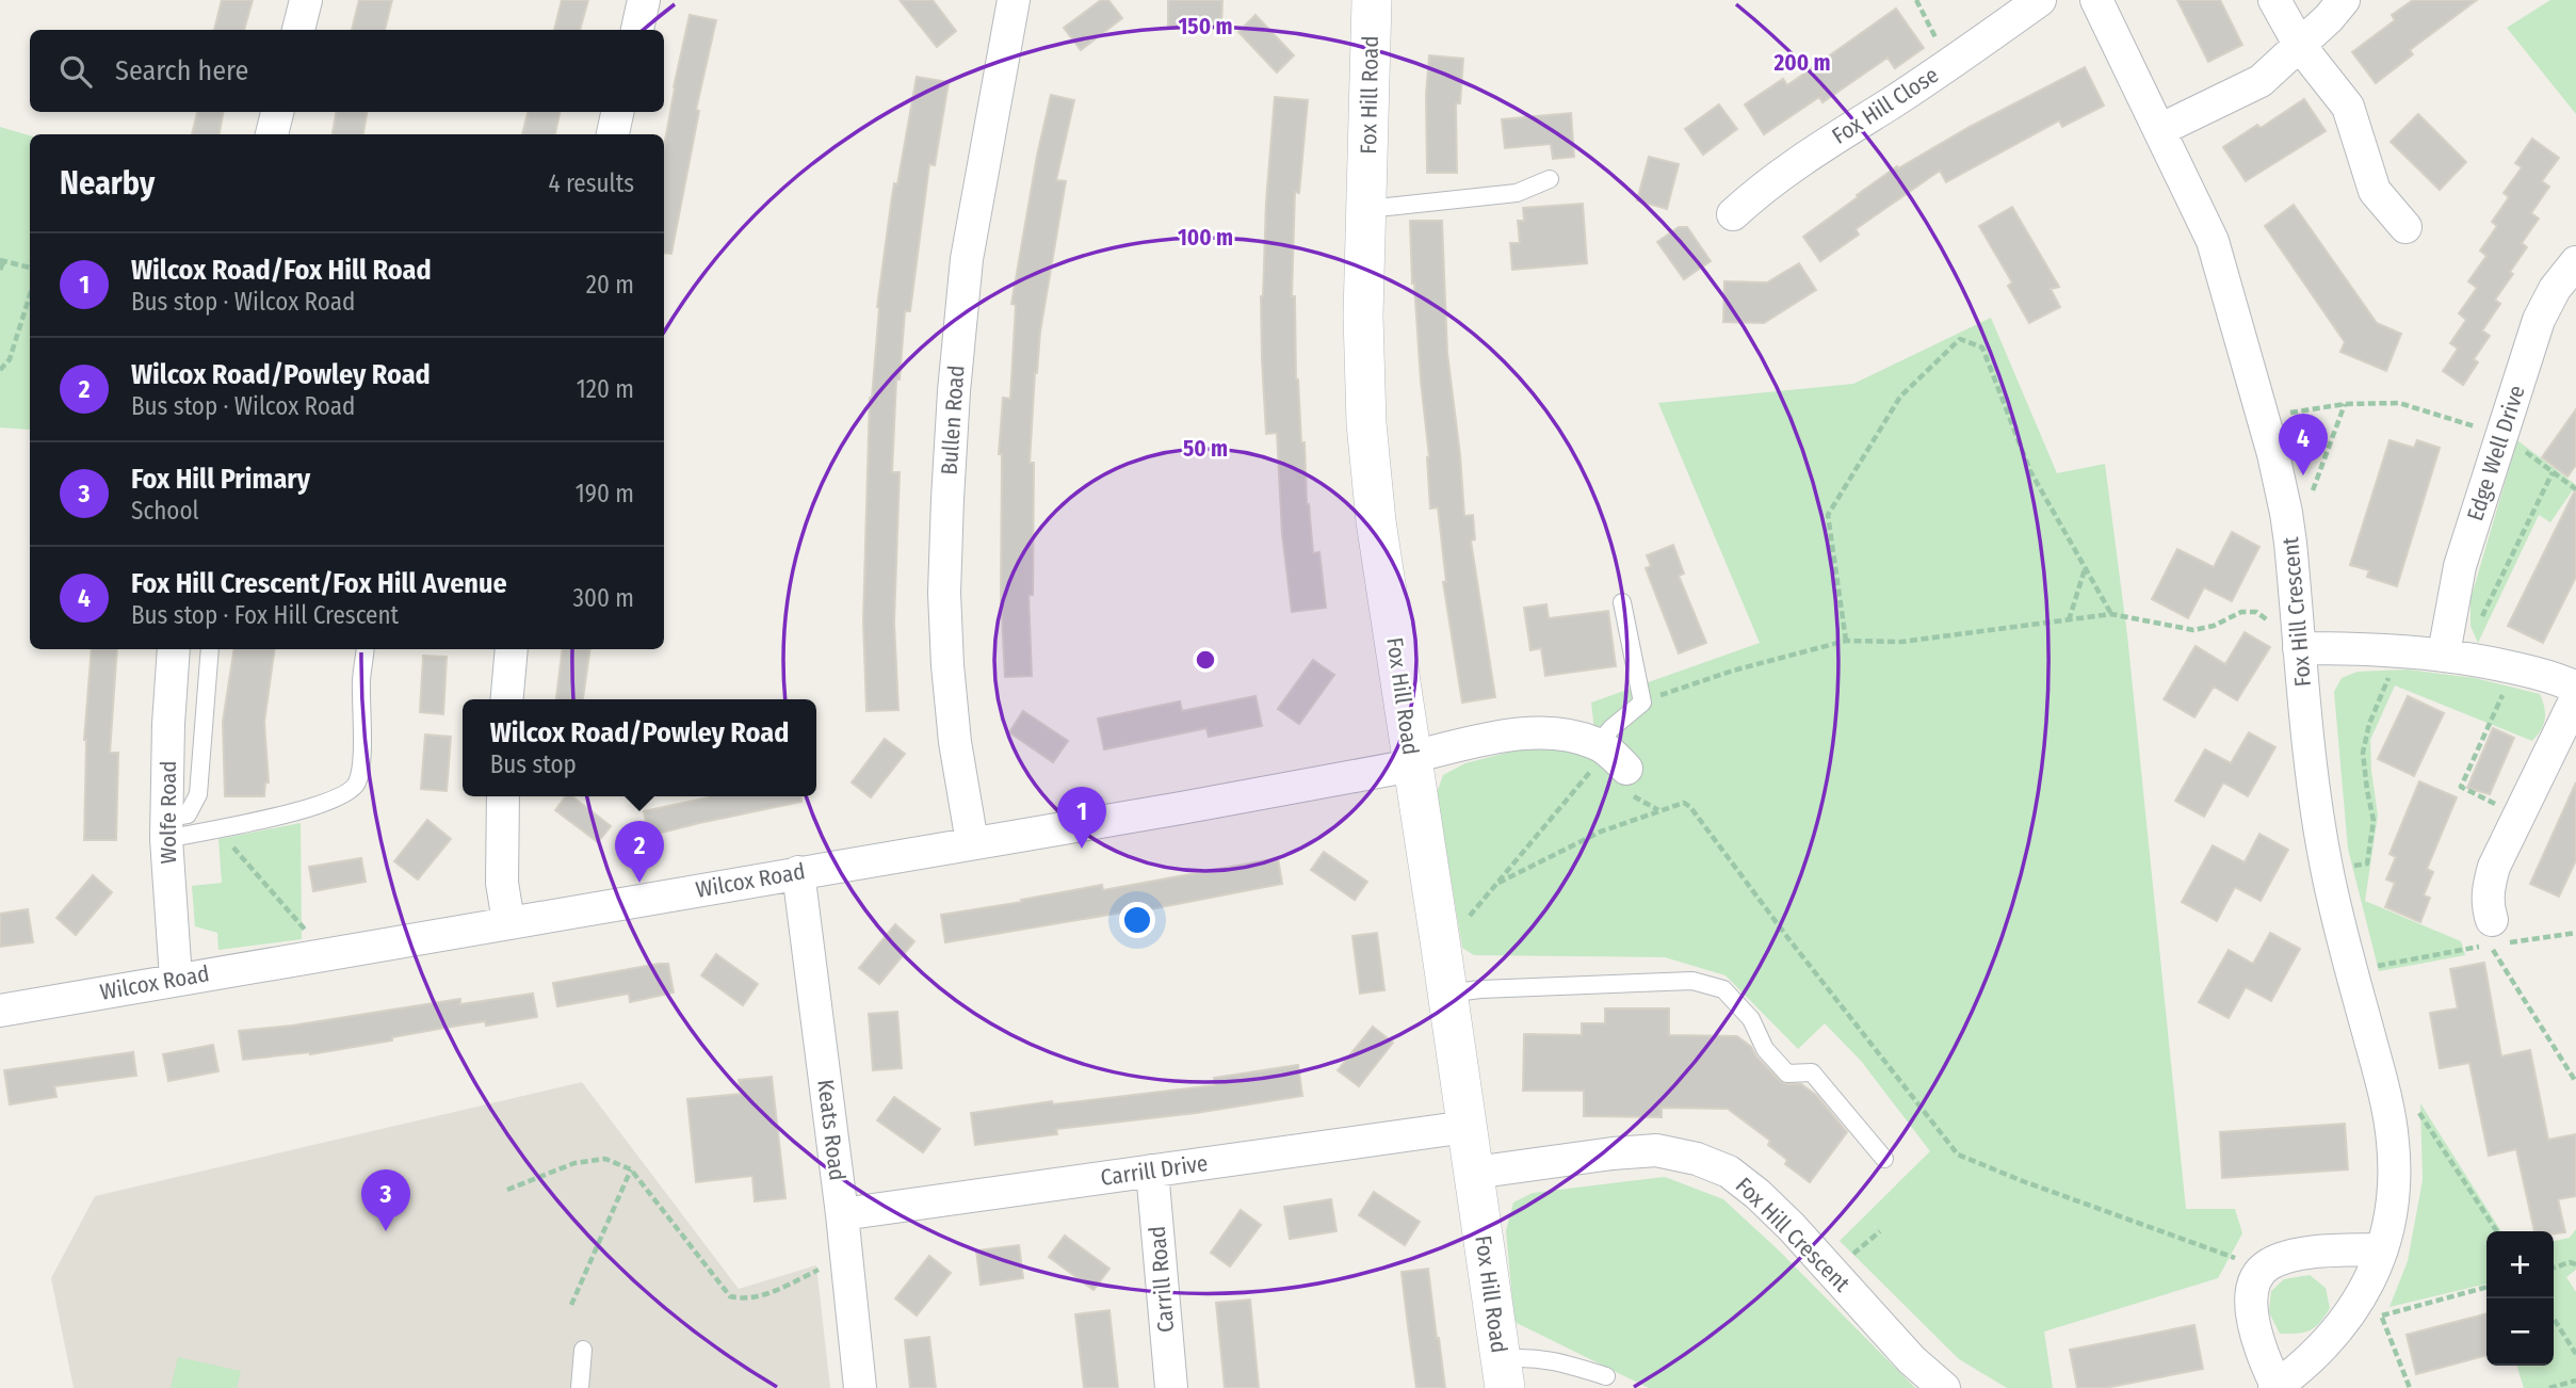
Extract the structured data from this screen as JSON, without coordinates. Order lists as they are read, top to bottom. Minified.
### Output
{"streets":{"street":["Fox Hill Road","Fox Hill Close","Bullen Road","Edge Well Drive","Fox Hill Crescent","Wolfe Road","Wilcox Road","Keats Road","Carrill Drive","Carrill Road"]},"crossings":[["Fox Hill Road","Fox Hill Crescent"],["Fox Hill Road","Wilcox Road"],["Fox Hill Road","Carrill Drive"],["Bullen Road","Wilcox Road"],["Wolfe Road","Wilcox Road"],["Wilcox Road","Keats Road"],["Keats Road","Carrill Drive"],["Carrill Drive","Carrill Road"]],"page":{"search":"Search here","heading":["Nearby","4 results"],"list":[{"mark":"1","name":"Wilcox Road/Fox Hill Road","note":"Bus stop · Wilcox Road","value":"20 m"},{"mark":"2","name":"Wilcox Road/Powley Road","note":"Bus stop · Wilcox Road","value":"120 m"},{"mark":"3","name":"Fox Hill Primary","note":"School","value":"190 m"},{"mark":"4","name":"Fox Hill Crescent/Fox Hill Avenue","note":"Bus stop · Fox Hill Crescent","value":"300 m"}],"pins":["4","1","2","3"],"popup":["Wilcox Road/Powley Road","Bus stop"],"map_buttons":["+","−"]},"rings":["150 m","200 m","100 m","50 m"]}
